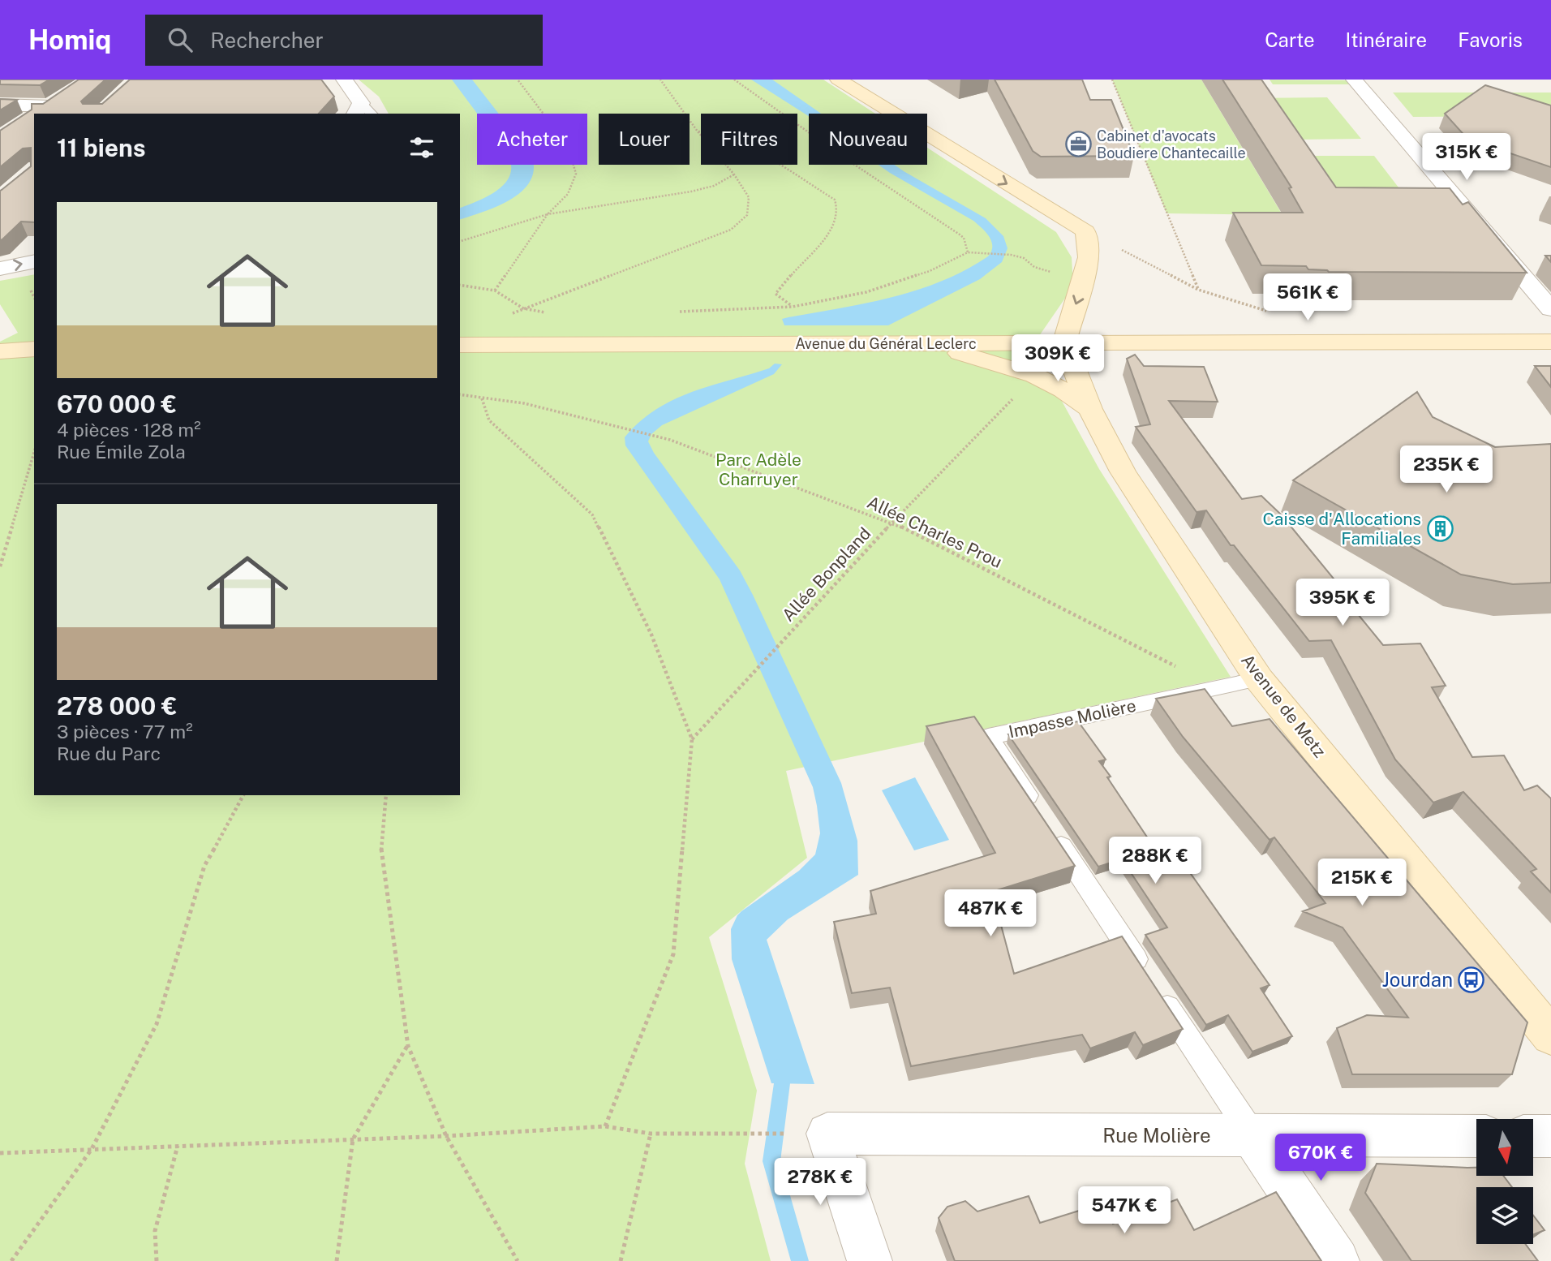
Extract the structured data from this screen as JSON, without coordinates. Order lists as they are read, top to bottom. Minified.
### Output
{"streets":{"street":["Avenue du Général Leclerc","Avenue de Metz","Rue Molière"],"lane":["Impasse Molière"],"path":["Allée Charles Prou","Allée Bonpland"]},"crossings":[["Avenue du Général Leclerc","Avenue de Metz"],["Allée Charles Prou","Allée Bonpland"],["Avenue de Metz","Impasse Molière"],["Impasse Molière","Rue Molière"]],"parks":["Parc Adèle Charruyer"],"places":{"office":["Cabinet d'avocats Boudiere Chantecaille"],"building":["Caisse d'Allocations Familiales"],"bus stop":["Jourdan"]},"north":"bottom","page":{"header":"Homiq","search":"Rechercher","nav":["Carte","Itinéraire","Favoris"],"chip":["Acheter","Louer","Filtres","Nouveau"],"heading":"11 biens","price":["315K €","561K €","309K €","235K €","395K €","288K €","215K €","487K €","670K €","278K €","547K €"],"list":[{"name":"670 000 €","note":"4 pièces · 128 m² · Rue Émile Zola"},{"name":"278 000 €","note":"3 pièces · 77 m² · Rue du Parc"}]}}
